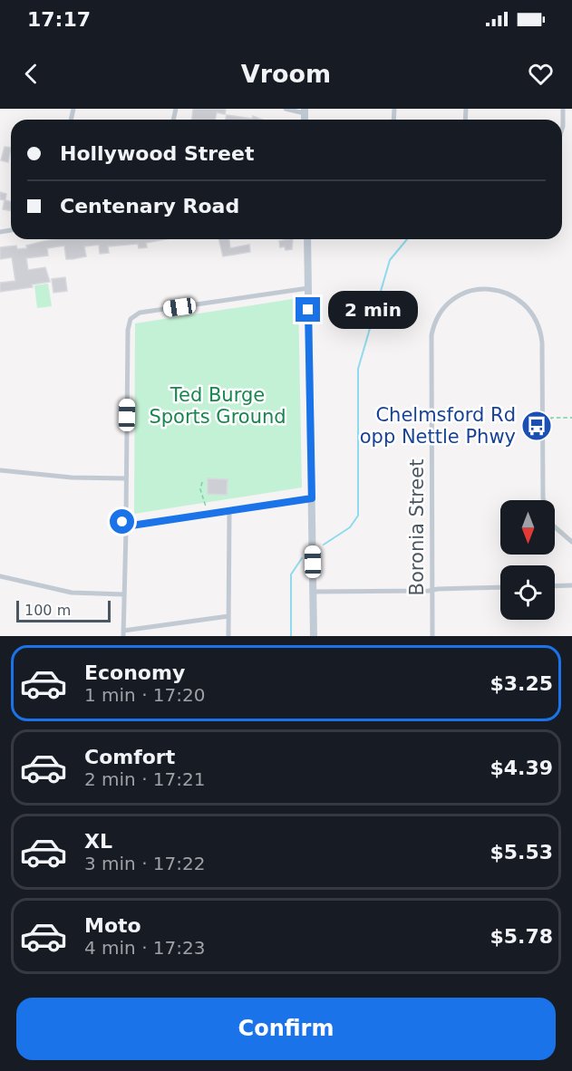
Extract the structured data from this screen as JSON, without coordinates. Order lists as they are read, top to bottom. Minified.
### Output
{"streets":{"street":["Boronia Street"]},"parks":["Ted Burge Sports Ground"],"places":{"bus stop":["Chelmsford Rd opp Nettle Phwy"]},"scale_bar":"100 m","north":"bottom","page":{"status":"17:17","header":"Vroom","banner":["Hollywood Street","Centenary Road"],"bubble":"2 min","scale":"100 m","list":[{"name":"Economy","note":"1 min · 17:20","value":"$3.25"},{"name":"Comfort","note":"2 min · 17:21","value":"$4.39"},{"name":"XL","note":"3 min · 17:22","value":"$5.53"},{"name":"Moto","note":"4 min · 17:23","value":"$5.78"}],"buttons":"Confirm"}}
